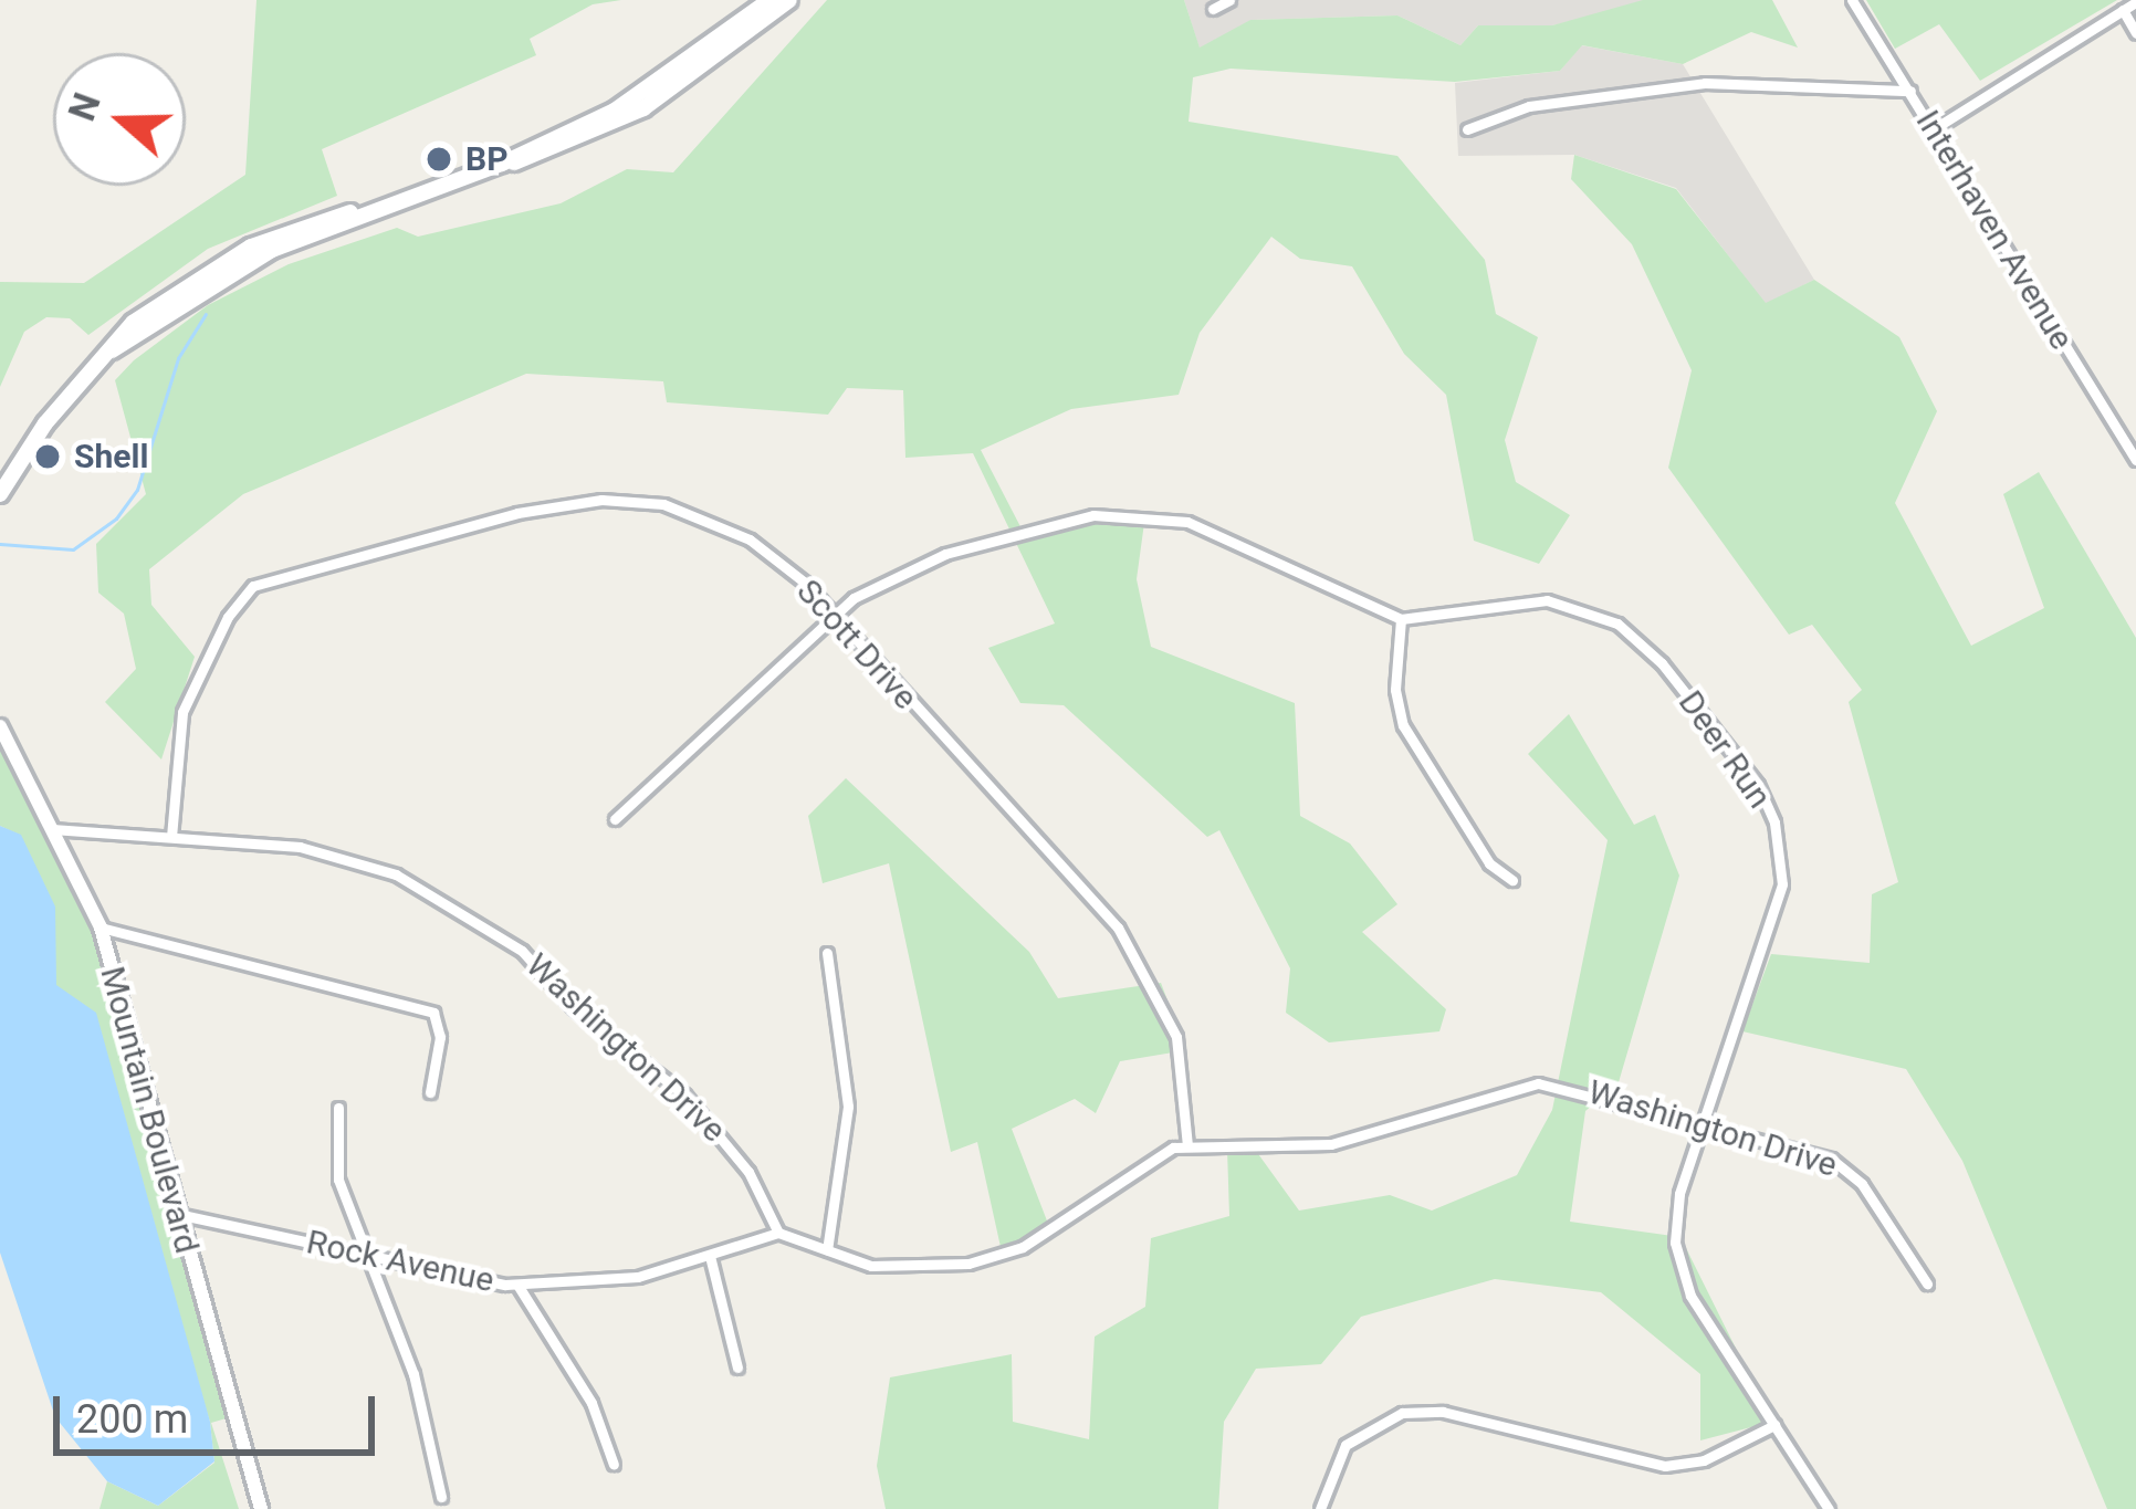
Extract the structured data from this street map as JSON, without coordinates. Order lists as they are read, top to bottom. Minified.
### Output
{"streets":{"street":["Interhaven Avenue","Scott Drive","Deer Run","Washington Drive","Mountain Boulevard","Rock Avenue"]},"crossings":[["Scott Drive","Washington Drive"],["Deer Run","Washington Drive"],["Washington Drive","Mountain Boulevard"],["Washington Drive","Rock Avenue"],["Mountain Boulevard","Rock Avenue"]],"places":["BP","Shell"],"scale_bar":"200 m","north":"left"}
